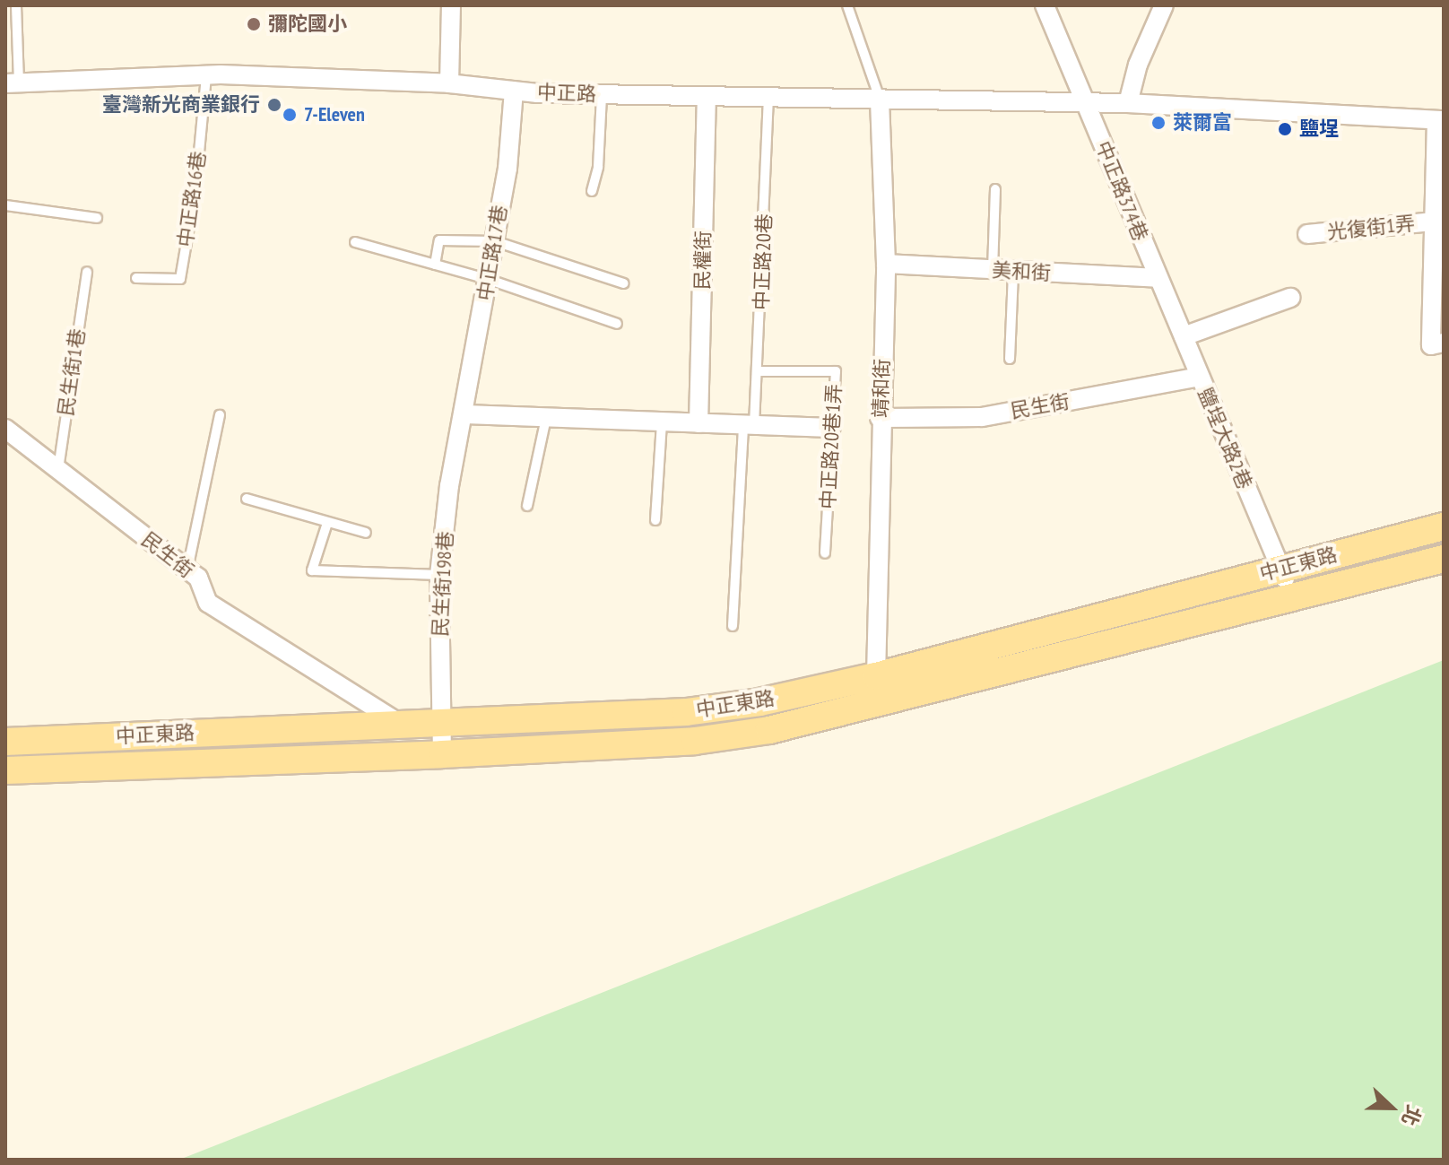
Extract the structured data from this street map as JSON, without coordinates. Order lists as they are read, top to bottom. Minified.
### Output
{"streets":{"main road":["中正東路"],"street":["中正路","中正路374巷","光復街1弄","中正路17巷","民權街","美和街","靖和街","民生街","鹽埕大路2巷","民生街198巷"],"lane":["中正路16巷","中正路20巷","民生街1巷","中正路20巷1弄"]},"crossings":[["中正路","中正路374巷"],["中正路","中正路16巷"],["中正路","中正路17巷"],["中正路","民權街"],["中正路","中正路20巷"],["中正路","靖和街"],["中正路374巷","美和街"],["中正路374巷","鹽埕大路2巷"],["中正路17巷","民生街198巷"],["中正路20巷","中正路20巷1弄"],["美和街","靖和街"],["美和街","鹽埕大路2巷"],["民生街1巷","民生街"],["靖和街","民生街"],["靖和街","中正東路"],["民生街","鹽埕大路2巷"],["民生街","中正東路"],["鹽埕大路2巷","中正東路"],["中正東路","民生街198巷"]],"places":["彌陀國小","臺灣新光商業銀行","7-Eleven","萊爾富","鹽埕"],"north":"right"}
